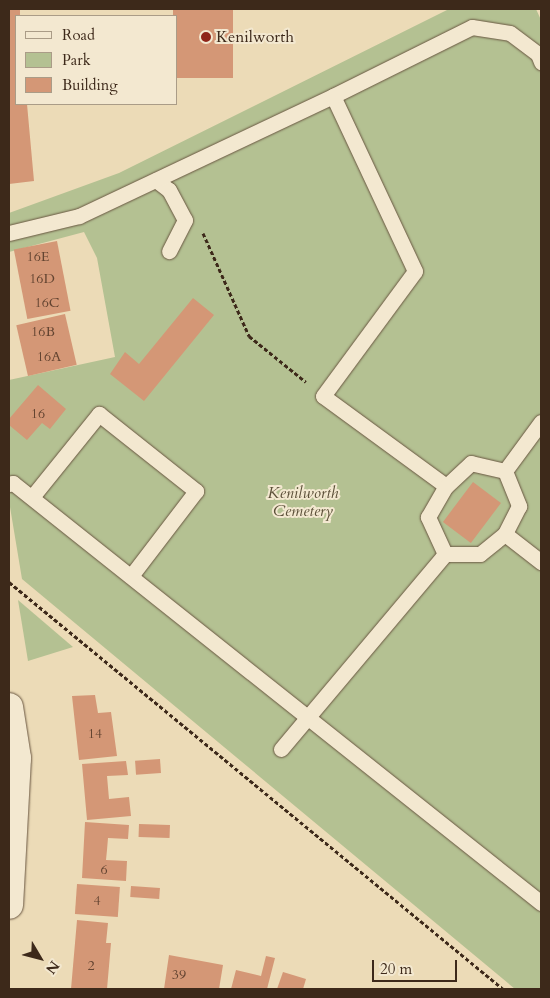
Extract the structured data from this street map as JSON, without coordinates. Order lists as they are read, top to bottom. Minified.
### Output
{"parks":["Kenilworth Cemetery"],"places":["Kenilworth"],"house_numbers":["16E","16D","16C","16B","16A","16","14","6","4","2","39"],"legend":["Road","Park","Building"],"scale_bar":"20 m","north":"bottom right"}
